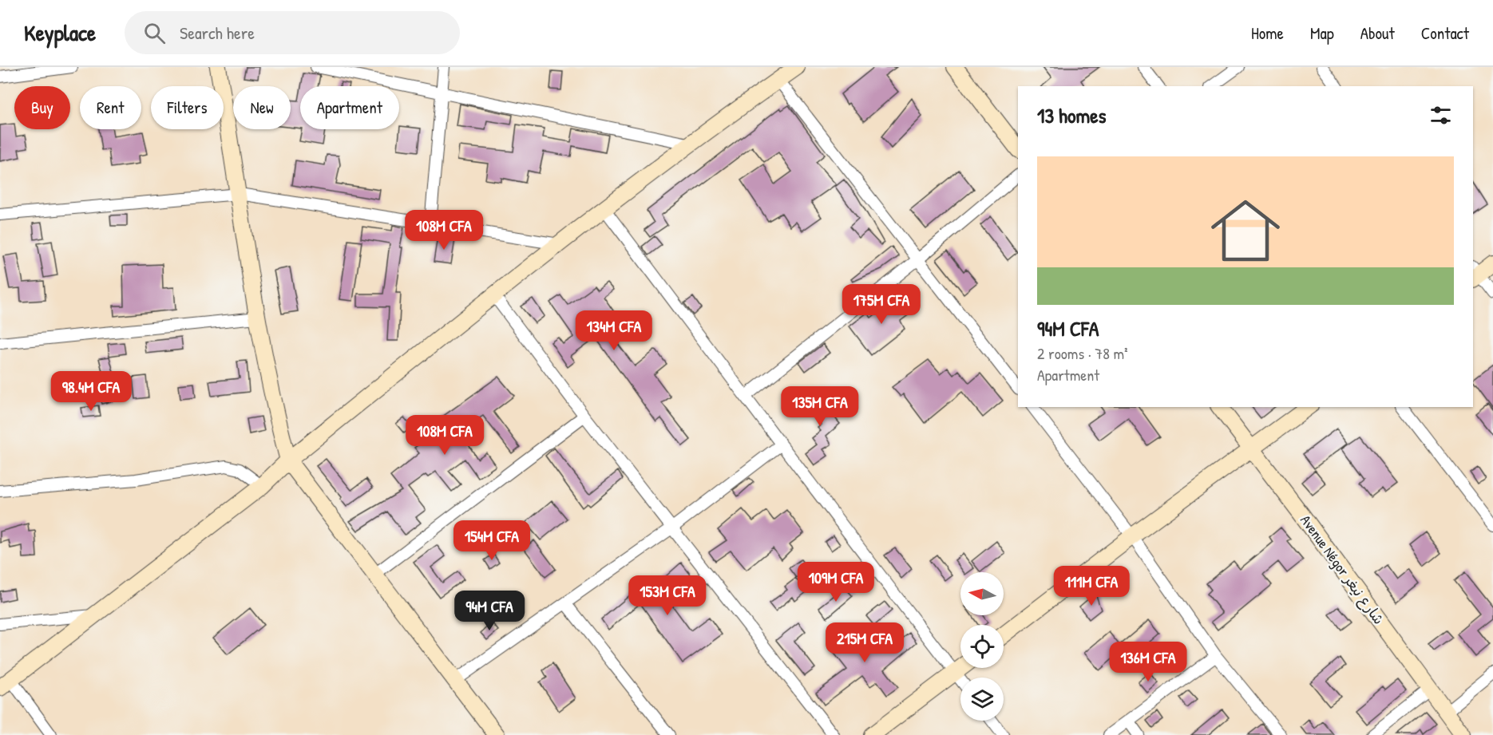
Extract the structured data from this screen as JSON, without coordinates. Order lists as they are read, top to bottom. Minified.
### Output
{"streets":{"street":["Avenue Négor شارع نيغر"]},"north":"left","page":{"header":"Keyplace","search":"Search here","nav":["Home","Map","About","Contact"],"chip":["Buy","Rent","Filters","New","Apartment"],"heading":"13 homes","list":[{"name":"94M CFA","note":"2 rooms · 78 m² · Apartment"}],"price":["108M CFA","175M CFA","134M CFA","98.4M CFA","135M CFA","108M CFA","154M CFA","109M CFA","111M CFA","153M CFA","94M CFA","215M CFA","136M CFA"]}}
